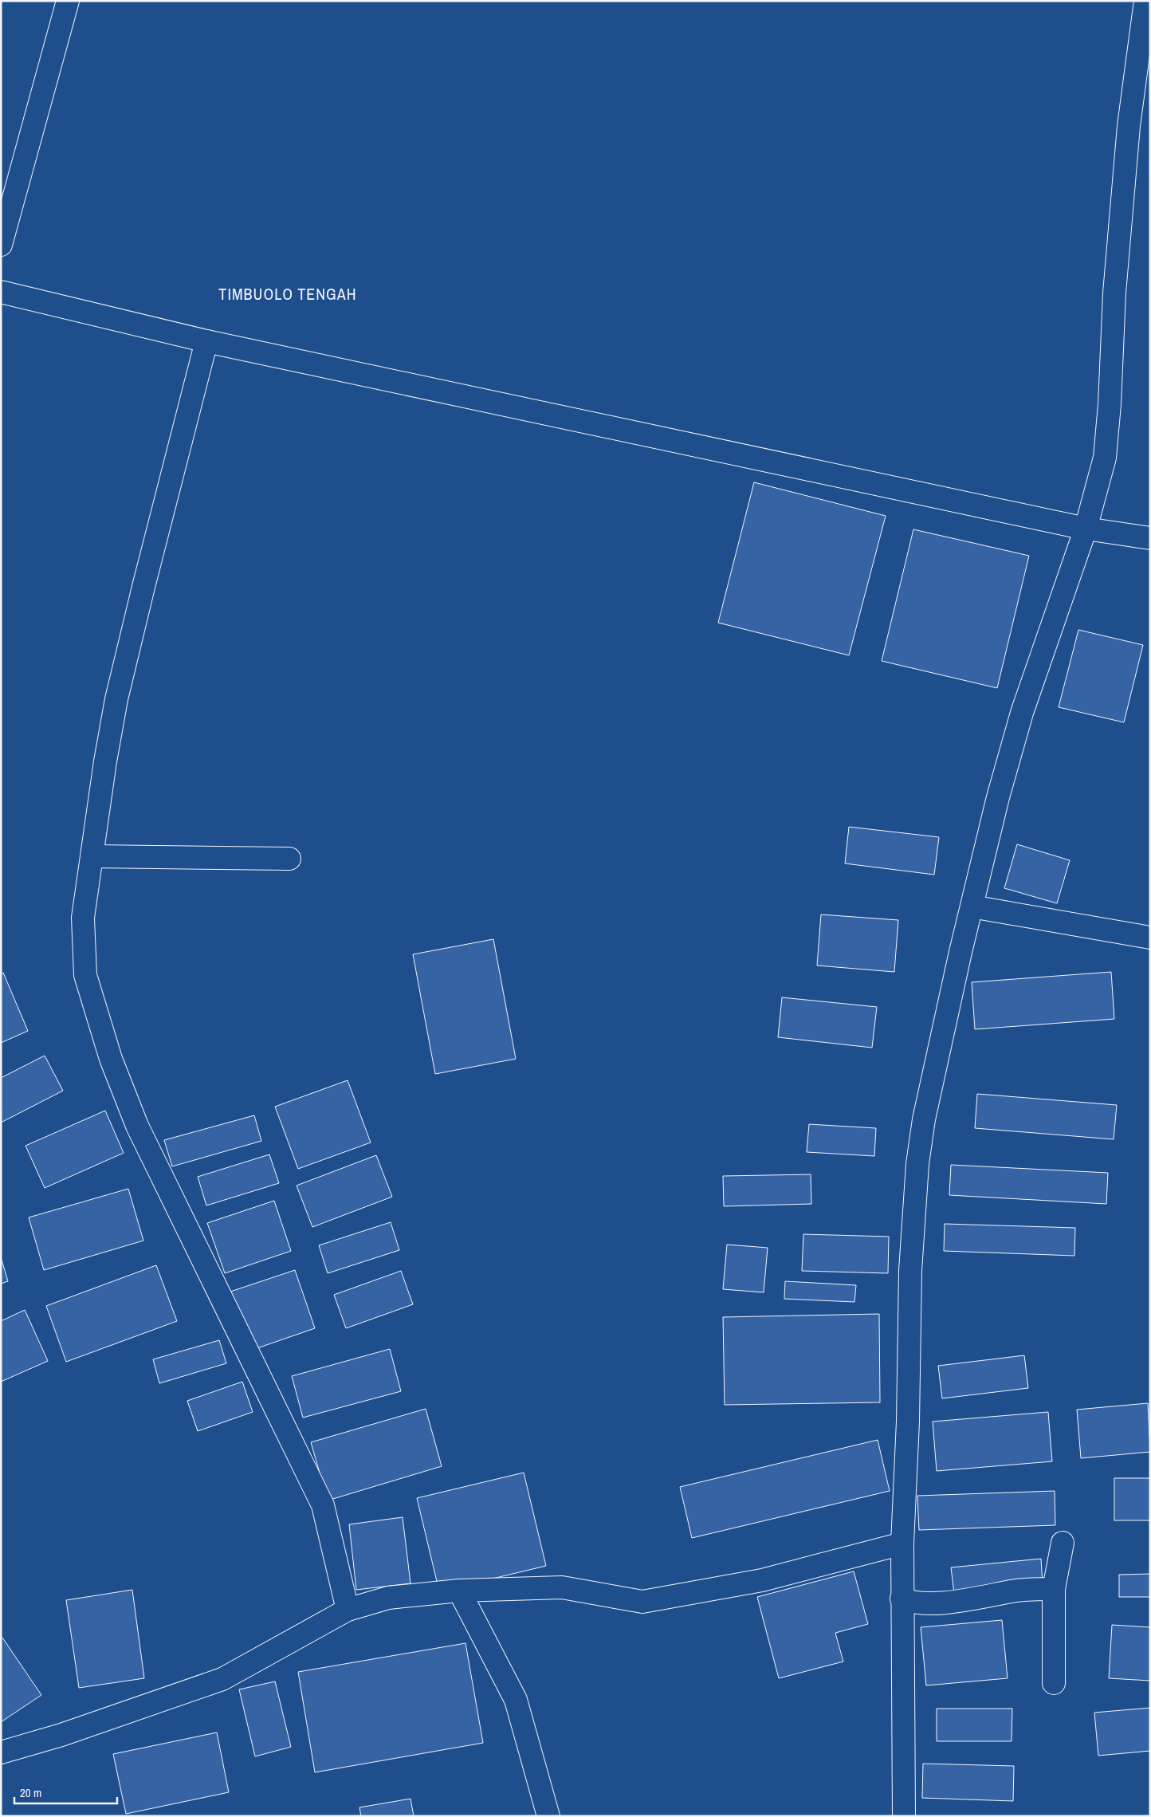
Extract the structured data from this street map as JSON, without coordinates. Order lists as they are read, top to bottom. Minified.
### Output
{"districts":["TIMBUOLO TENGAH"],"scale_bar":"20 m"}
